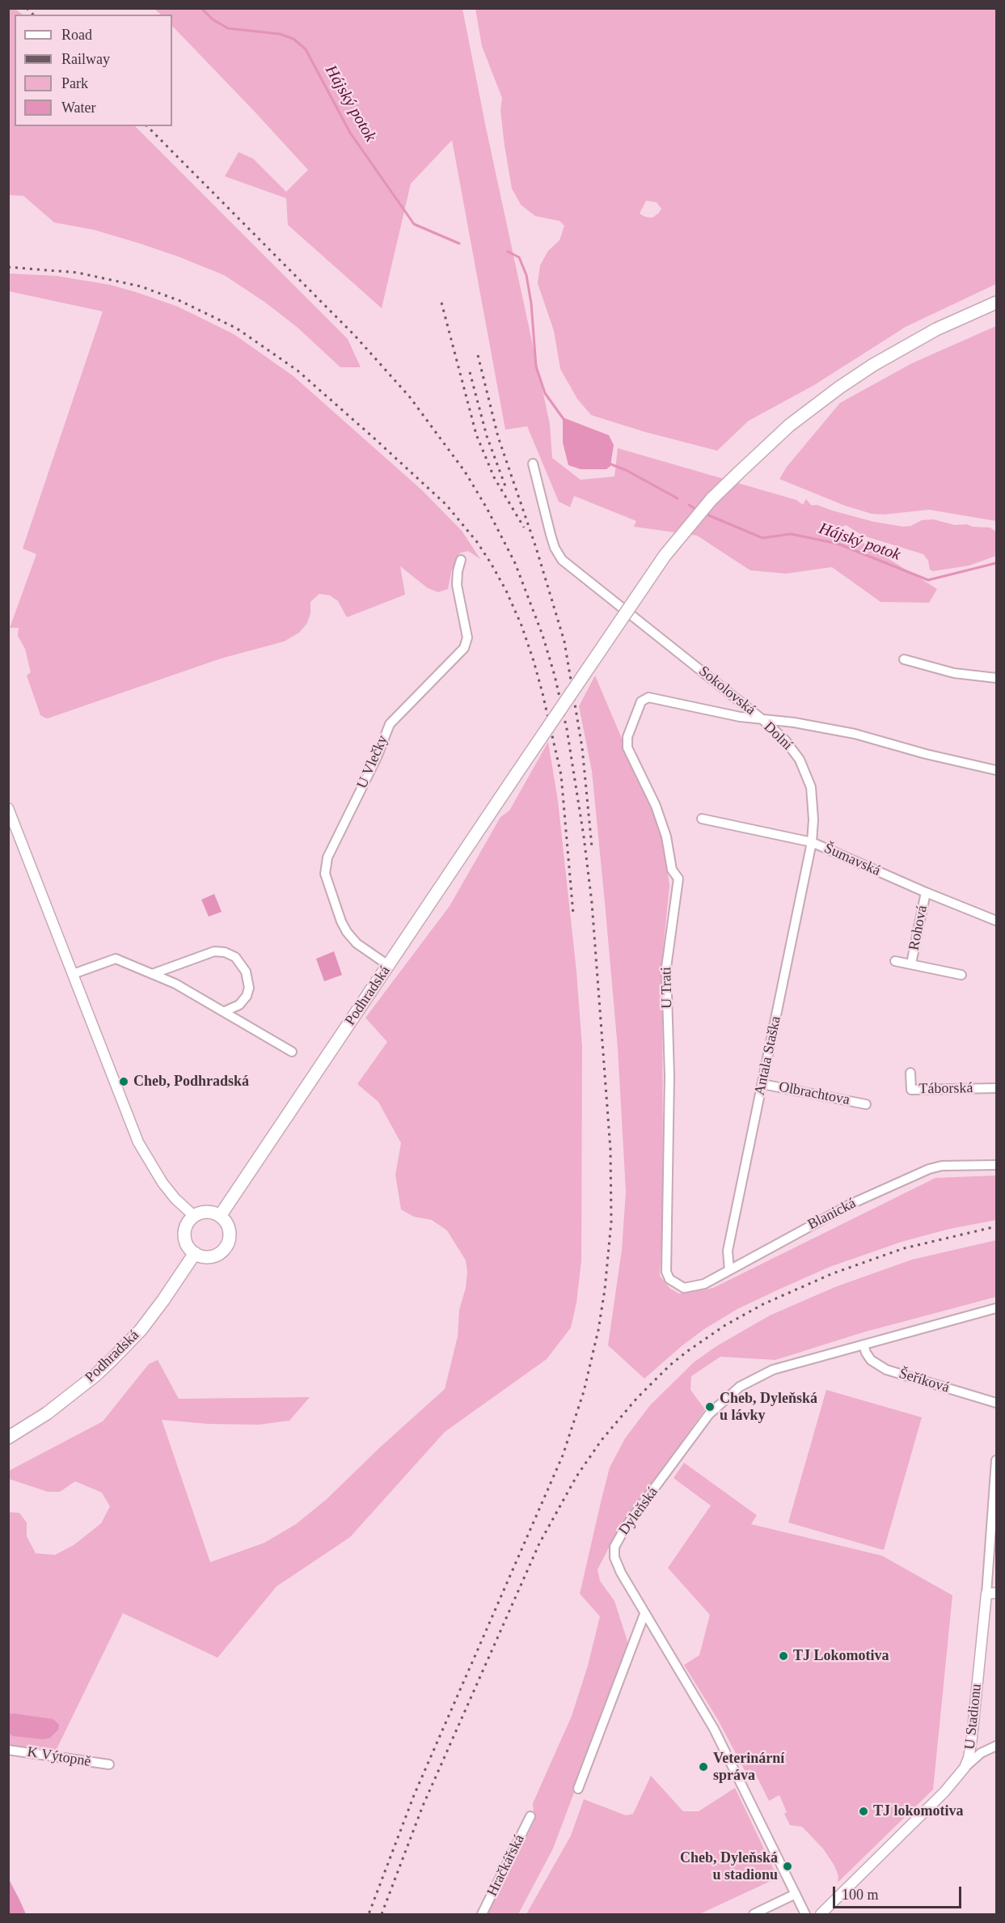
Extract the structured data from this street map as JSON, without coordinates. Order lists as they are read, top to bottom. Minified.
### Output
{"streets":{"main road":["Podhradská"],"street":["Sokolovská","Dolní","U Vlečky","Šumavská","Rohová","U Trati","Antala Staška","Táborská","Olbrachtova","Blanická","Šeříková","Dyleňská","U Stadionu","K Výtopně","Hračkářská"]},"crossings":[["Sokolovská","Dolní"],["Dolní","Šumavská"],["Dolní","U Trati"],["Dolní","Antala Staška"],["U Vlečky","Podhradská"],["Šumavská","Rohová"],["Šumavská","Antala Staška"],["U Trati","Blanická"],["Antala Staška","Olbrachtova"],["Antala Staška","Blanická"],["Šeříková","Dyleňská"]],"water":["Hájský potok"],"places":["Cheb, Podhradská","Cheb, Dyleňská u lávky","TJ Lokomotiva","Veterinární správa","TJ lokomotiva","Cheb, Dyleňská u stadionu"],"legend":["Road","Railway","Park","Water"],"scale_bar":"100 m"}
